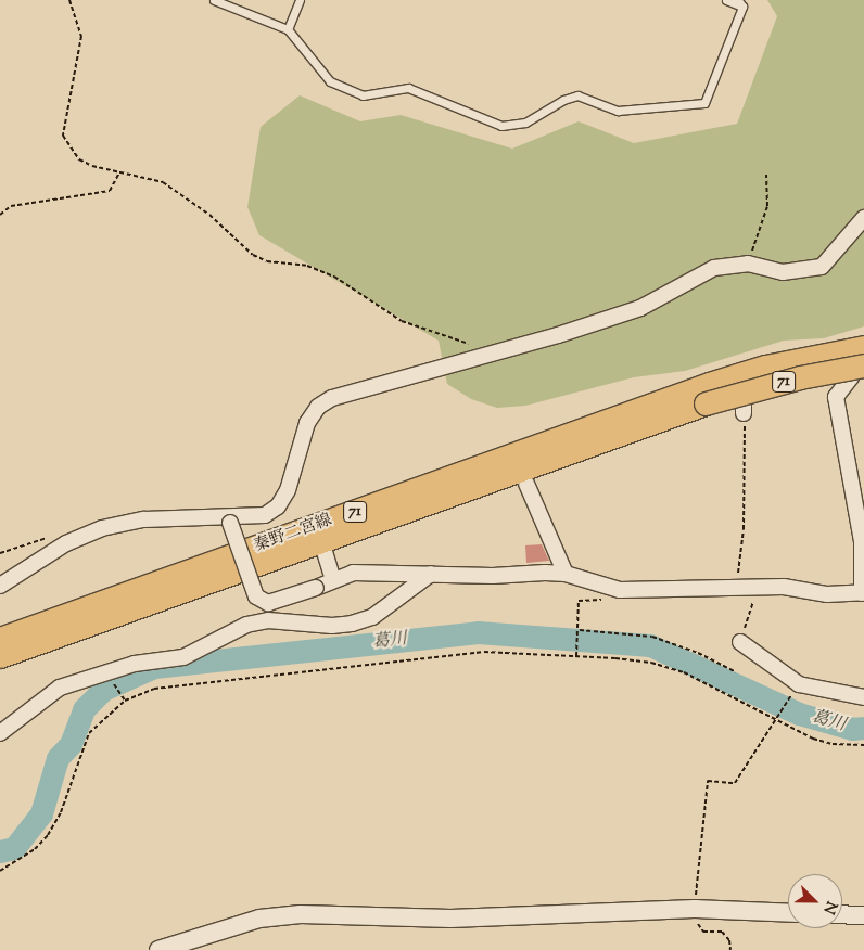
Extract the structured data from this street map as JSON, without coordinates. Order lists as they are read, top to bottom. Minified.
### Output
{"streets":{"main road":["71","秦野二宮線"]},"crossings":[["71","秦野二宮線"]],"water":["葛川"],"north":"bottom right"}
